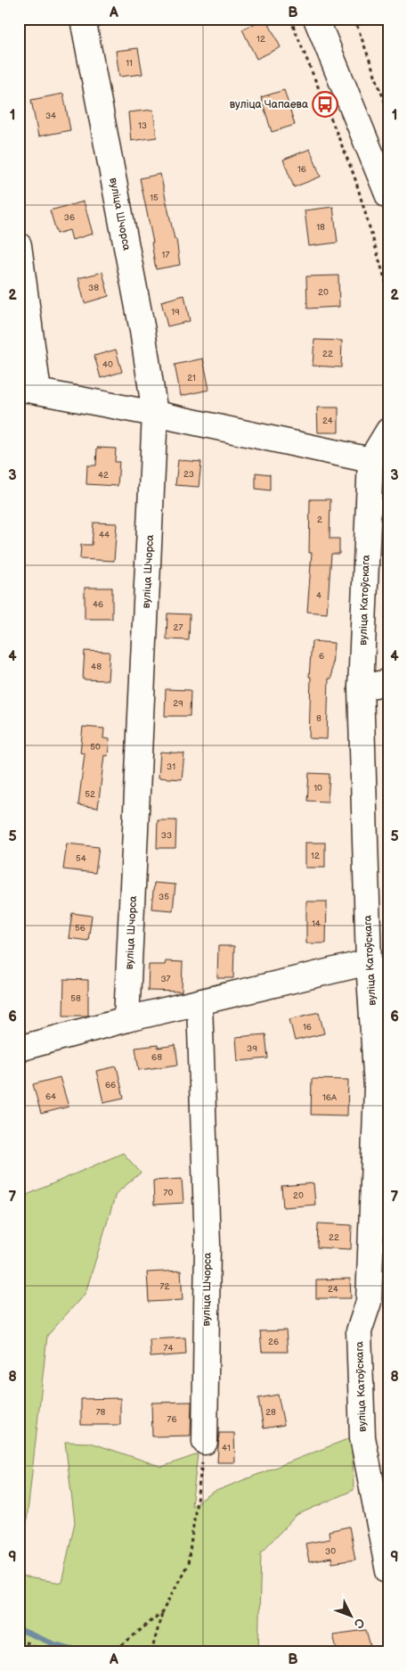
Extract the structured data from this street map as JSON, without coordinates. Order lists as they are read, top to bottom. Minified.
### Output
{"streets":{"street":["вуліца Шчорса","вуліца Катоўскага"]},"places":{"bus stop":["вуліца Чапаева"]},"house_numbers":["12","11","34","13","16","15","36","18","17","38","20","19","22","40","21","24","23","42","2","44","4","46","27","6","48","29","8","50","31","10","52","33","12","54","35","14","56","37","58","16","39","68","66","64","16А","70","20","22","72","24","26","74","78","28","76","41","30"],"north":"bottom right","grid":{"columns":["A","B"],"rows":["1","2","3","4","5","6","7","8","9"]}}
